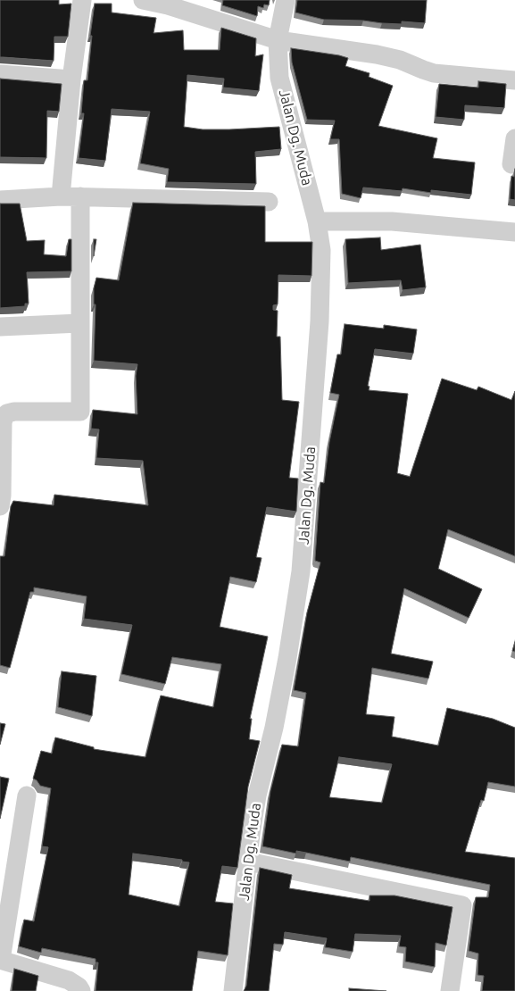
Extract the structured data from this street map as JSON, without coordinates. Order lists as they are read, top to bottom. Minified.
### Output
{"streets":{"street":["Jalan Dg. Muda"]}}
